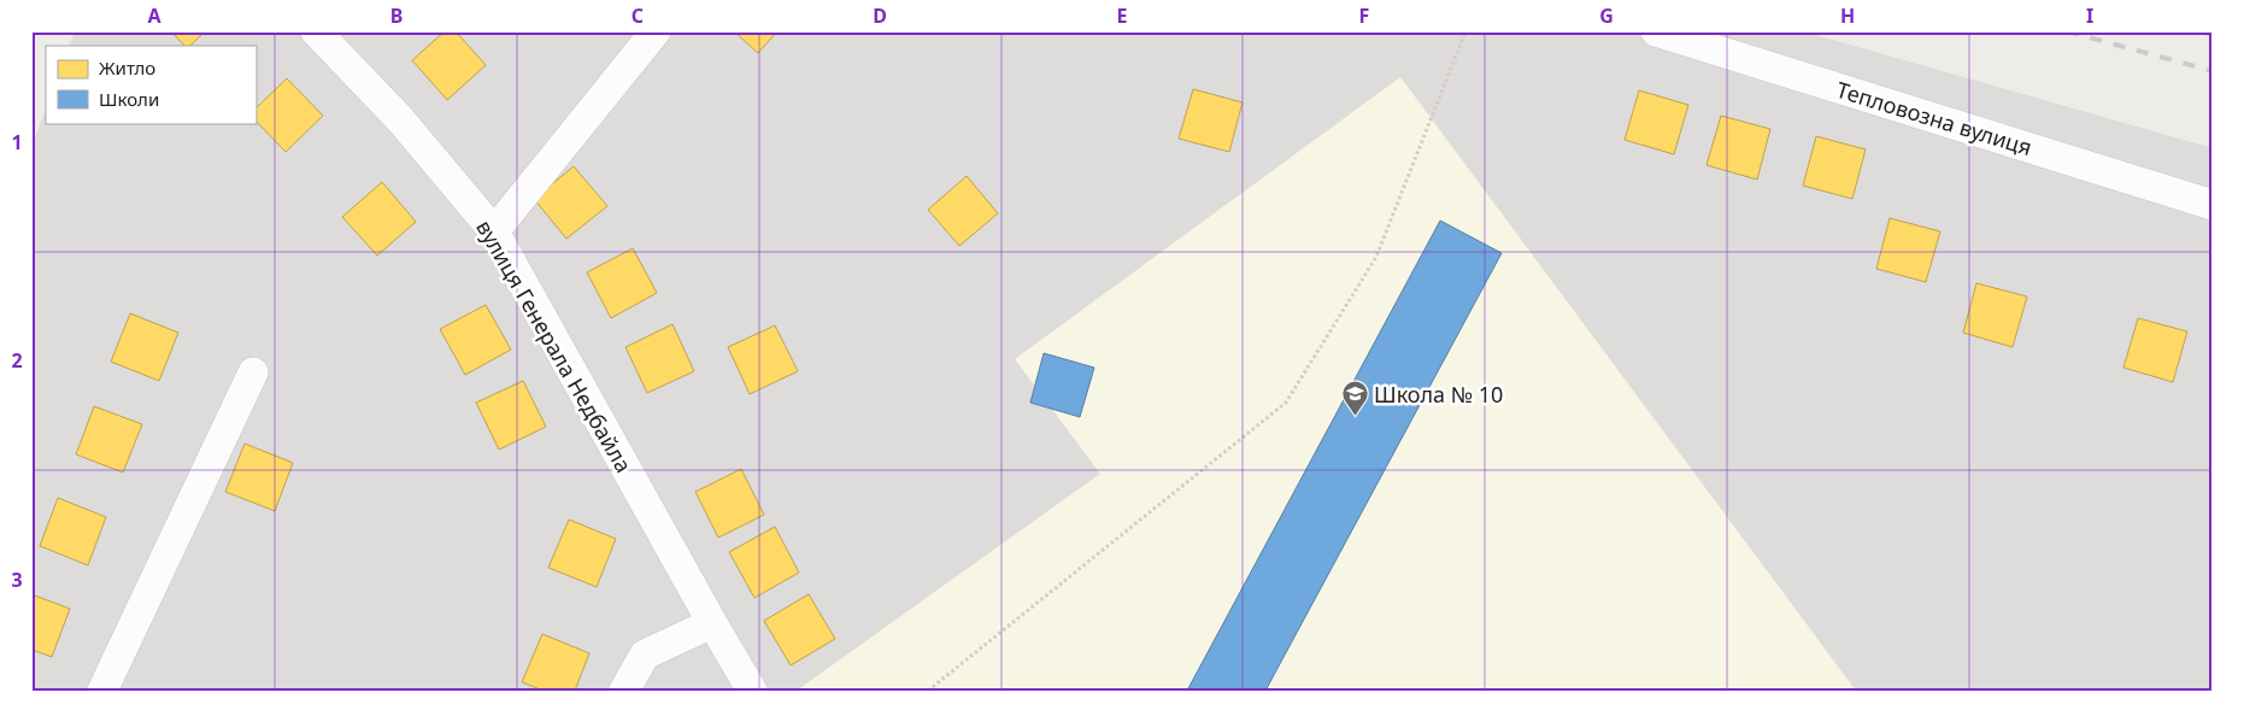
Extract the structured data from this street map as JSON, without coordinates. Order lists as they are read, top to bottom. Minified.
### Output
{"streets":{"street":["Тепловозна вулиця","вулиця Генерала Недбайла"]},"places":{"school or university":["Школа № 10"]},"legend":["Житло","Школи"],"grid":{"columns":["A","B","C","D","E","F","G","H","I"],"rows":["1","2","3"]}}
